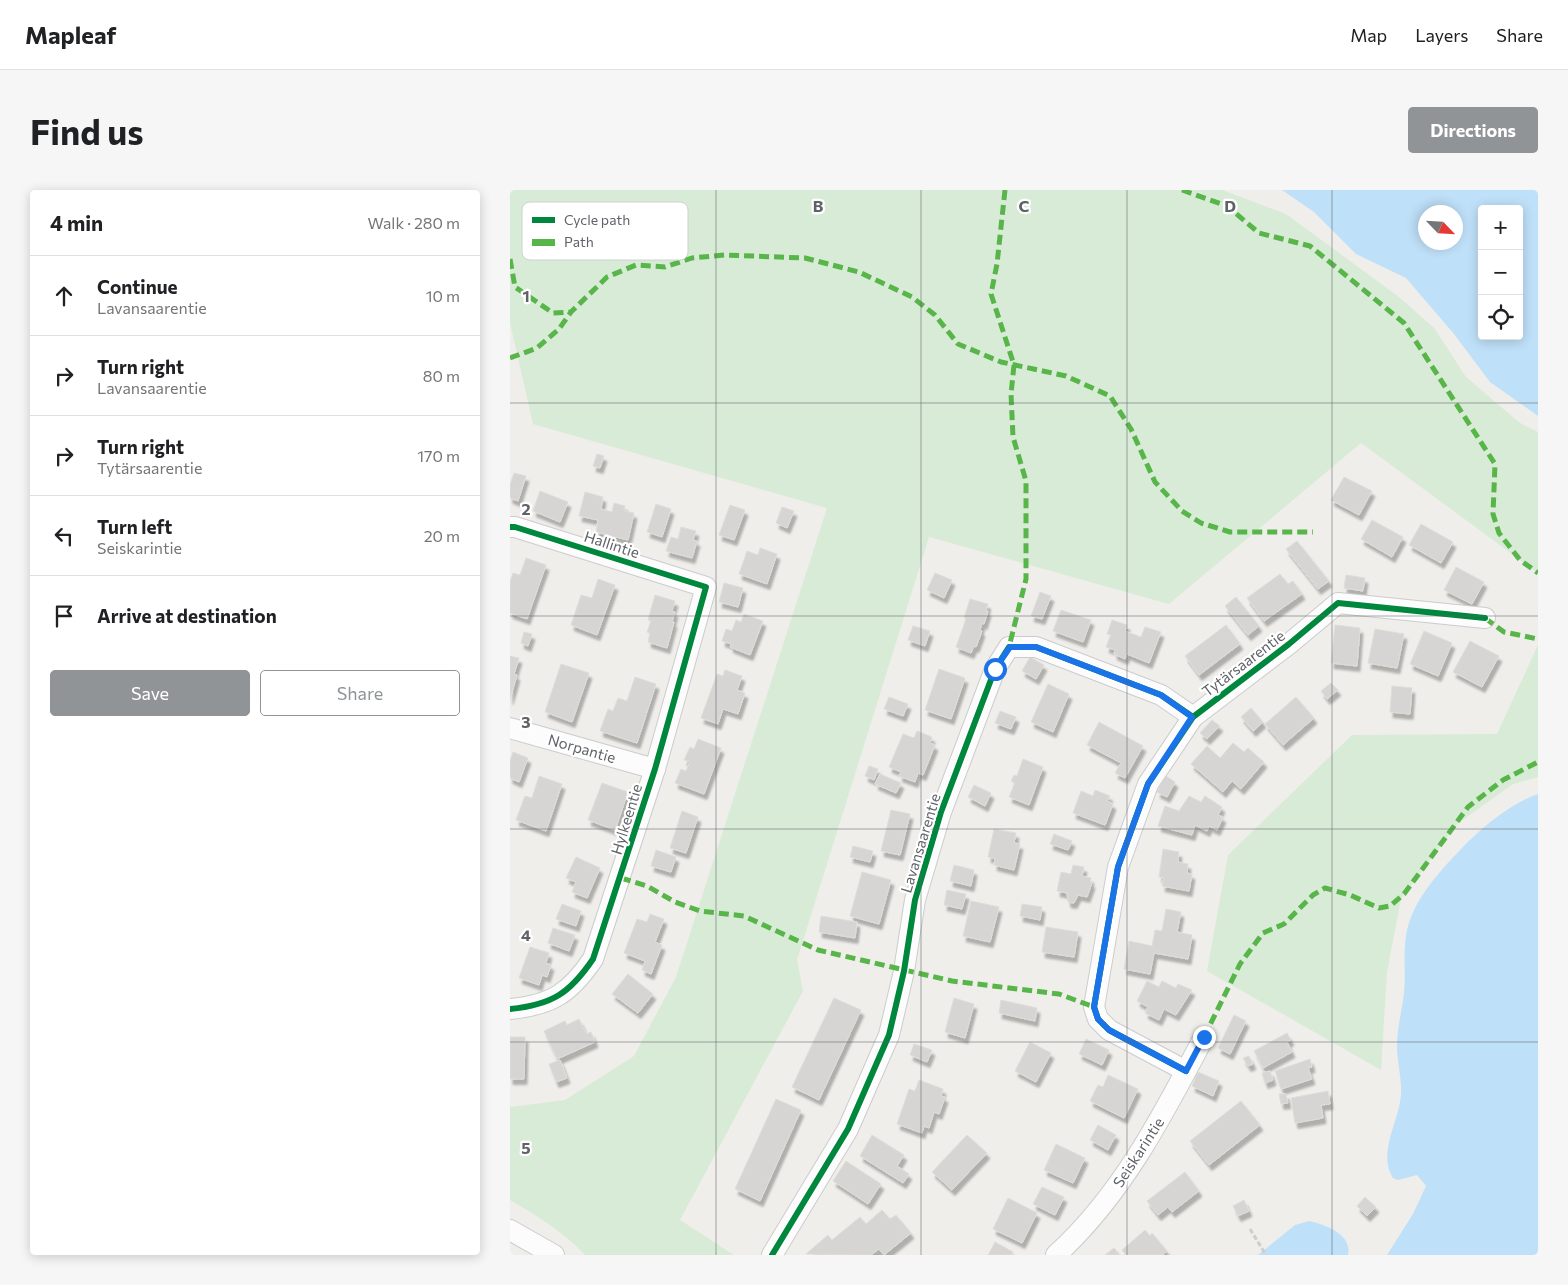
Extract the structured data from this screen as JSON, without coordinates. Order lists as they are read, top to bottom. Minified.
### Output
{"streets":{"street":["Hallintie","Tytärsaarentie","Norpantie","Hylkeentie","Lavansaarentie","Seiskarintie"]},"crossings":[["Hallintie","Hylkeentie"],["Tytärsaarentie","Lavansaarentie"],["Tytärsaarentie","Seiskarintie"],["Norpantie","Hylkeentie"]],"legend":["Cycle path","Path"],"north":"bottom right","page":{"header":"Mapleaf","nav":["Map","Layers","Share"],"buttons":["Directions",["Save","Share"]],"title":"Find us","heading":["4 min","Walk · 280 m"],"map_buttons":["+","−"],"list":[["Continue","Lavansaarentie","10 m"],["Turn right","Lavansaarentie","80 m"],["Turn right","Tytärsaarentie","170 m"],["Turn left","Seiskarintie","20 m"],"Arrive at destination"]},"grid":{"columns":["B","C","D"],"rows":["1","2","3","4","5"]}}
